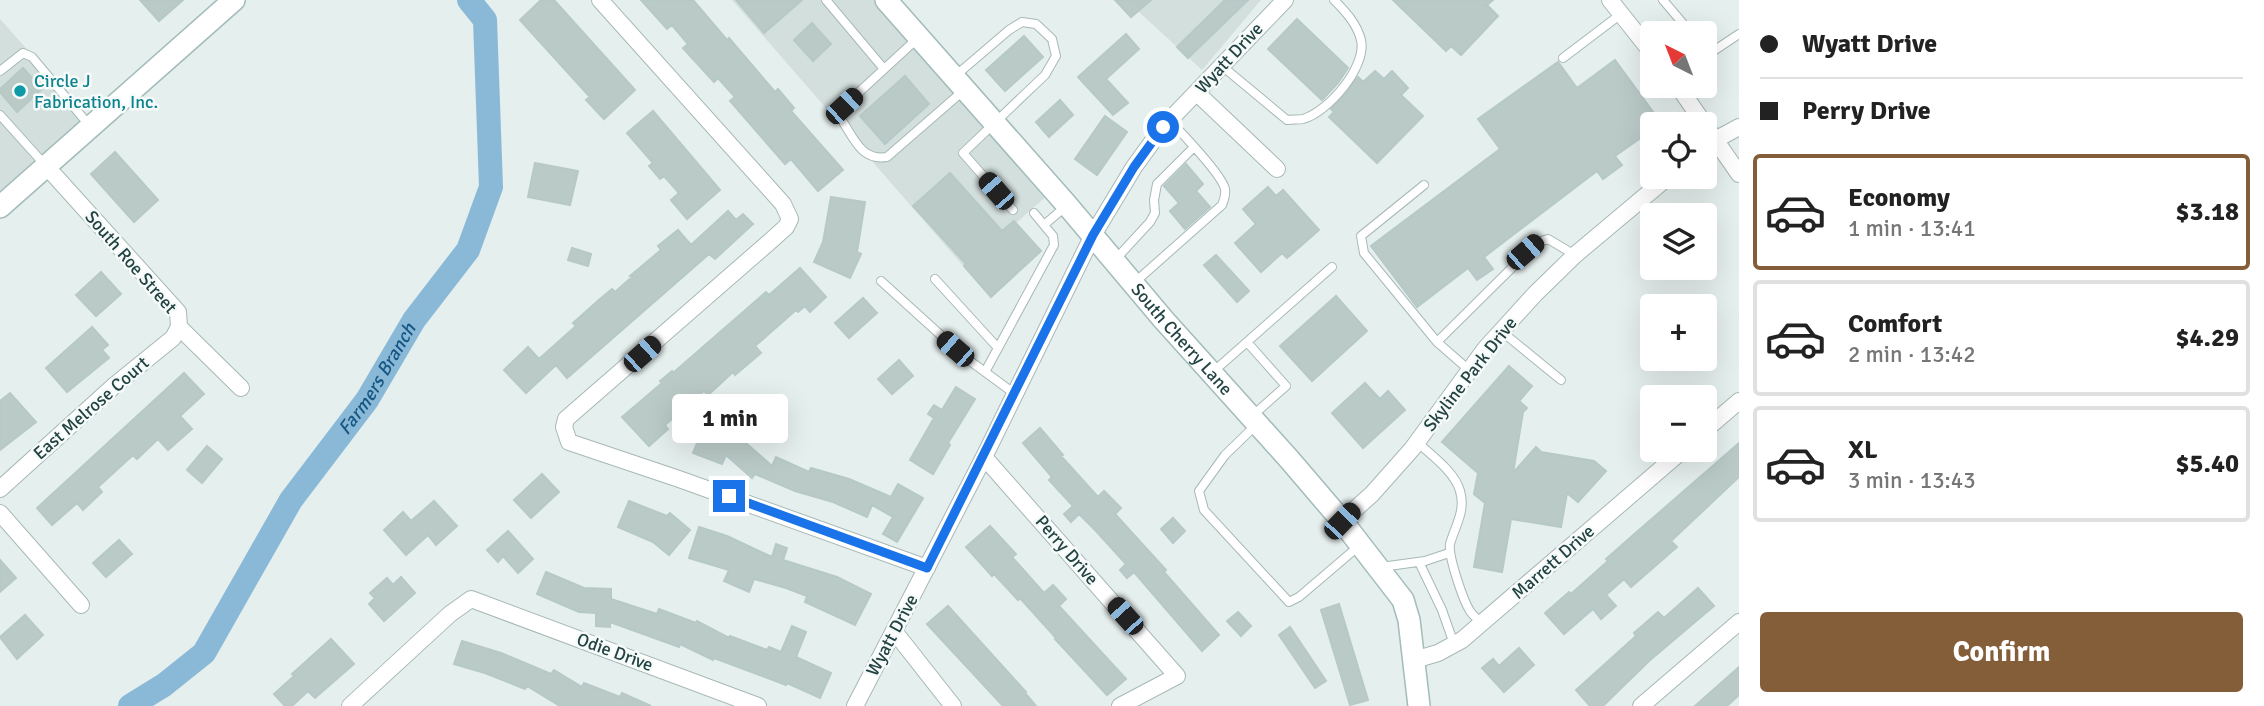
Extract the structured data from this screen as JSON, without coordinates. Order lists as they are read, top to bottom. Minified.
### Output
{"streets":{"street":["Wyatt Drive","South Roe Street","South Cherry Lane","Skyline Park Drive","East Melrose Court","Perry Drive","Marrett Drive","Odie Drive"]},"crossings":[["Wyatt Drive","South Cherry Lane"],["Wyatt Drive","Perry Drive"],["South Roe Street","East Melrose Court"],["South Cherry Lane","Skyline Park Drive"],["South Cherry Lane","Marrett Drive"]],"water":["Farmers Branch"],"places":["Circle J Fabrication, Inc."],"north":"top left","page":{"banner":["Wyatt Drive","Perry Drive"],"map_buttons":["+","−"],"list":[{"name":"Economy","note":"1 min · 13:41","value":"$3.18"},{"name":"Comfort","note":"2 min · 13:42","value":"$4.29"},{"name":"XL","note":"3 min · 13:43","value":"$5.40"}],"bubble":"1 min","buttons":"Confirm"}}
